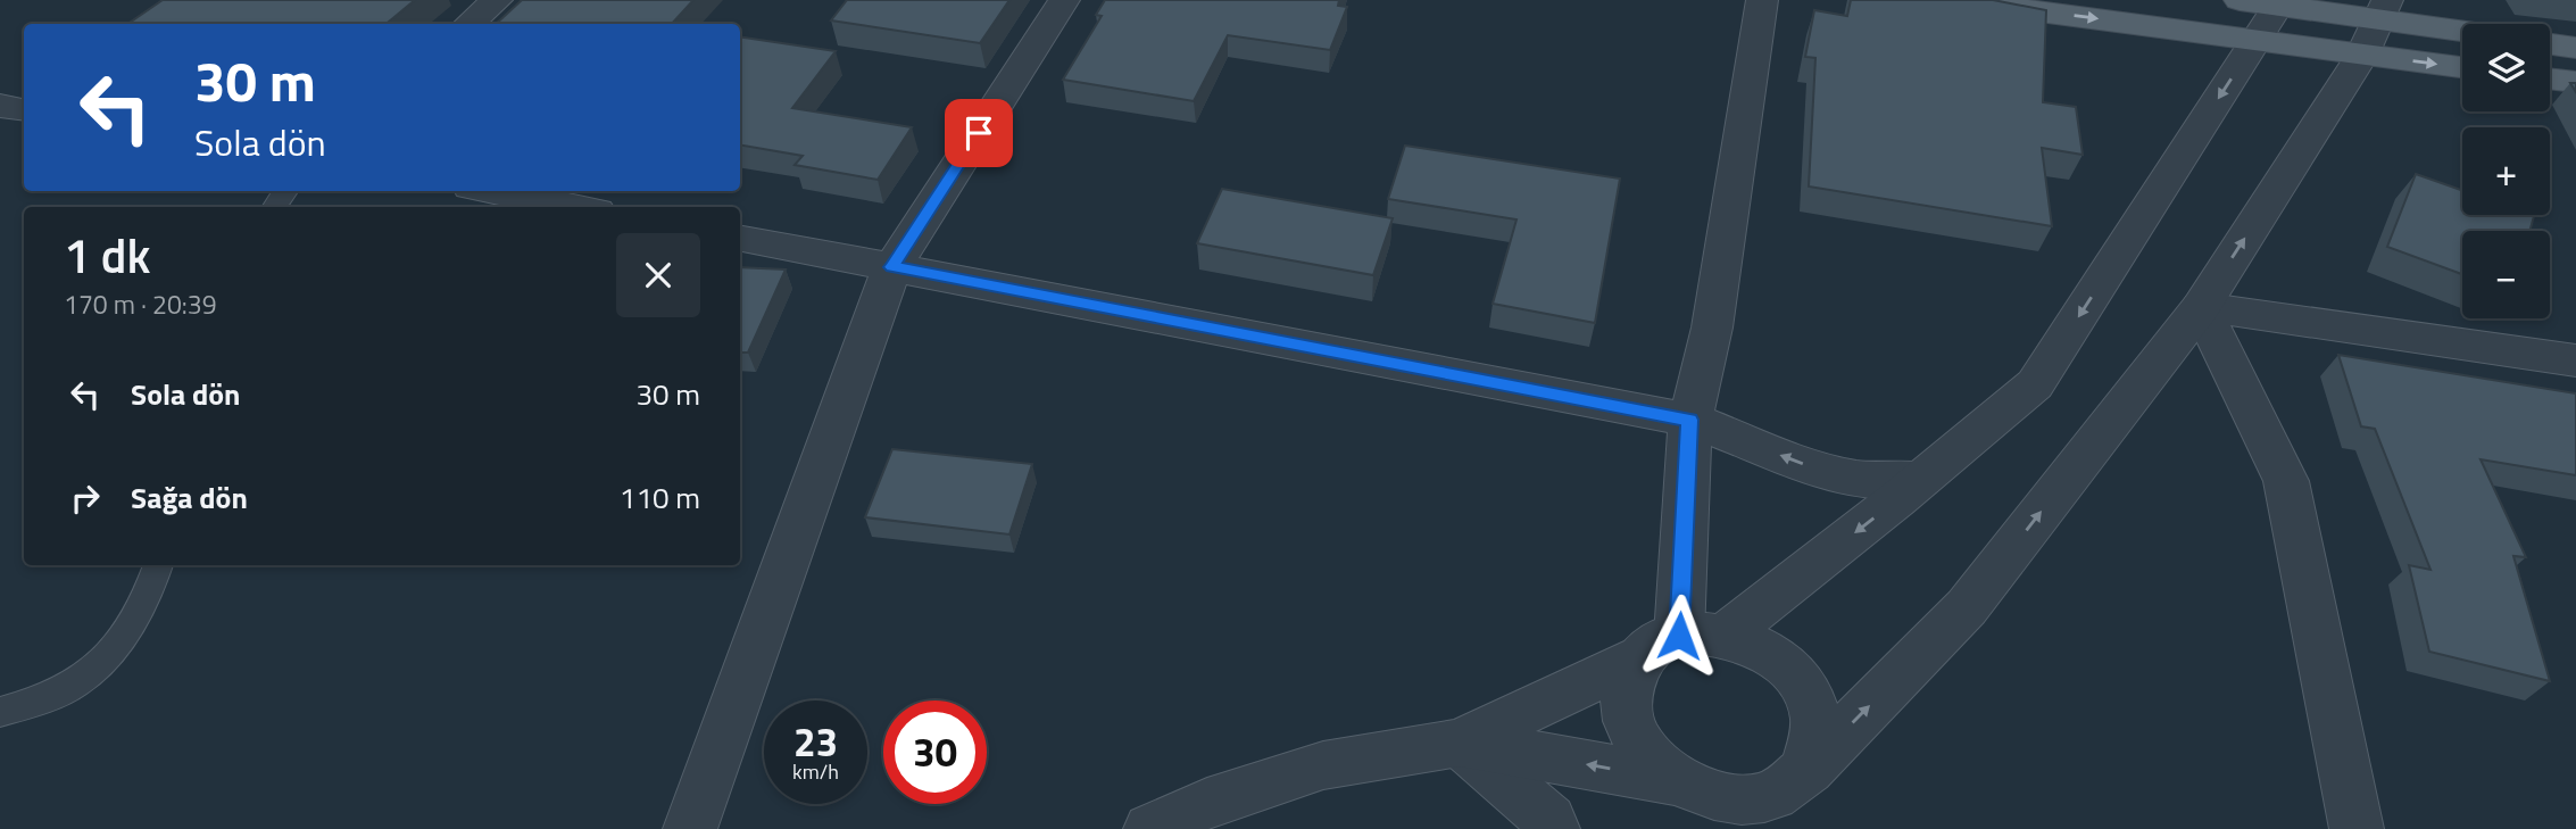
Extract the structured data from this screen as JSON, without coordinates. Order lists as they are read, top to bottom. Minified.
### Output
{"page":{"map_buttons":["+","−"],"turn":["30 m","Sola dön"],"heading":["1 dk","170 m · 20:39"],"list":[{"name":"Sola dön","value":"30 m"},{"name":"Sağa dön","value":"110 m"}],"speed":"23 km/h","limit":"30"}}
